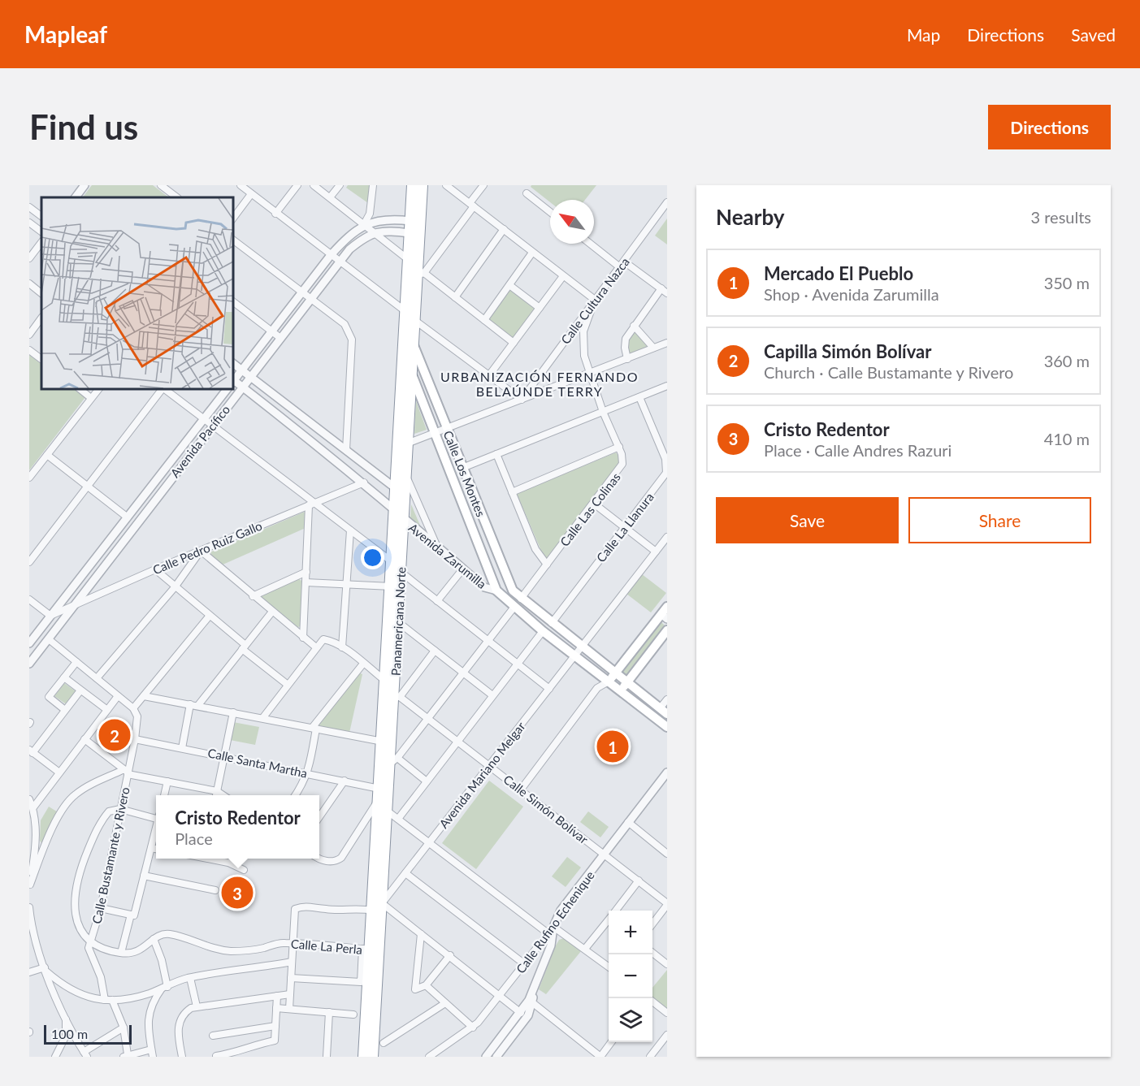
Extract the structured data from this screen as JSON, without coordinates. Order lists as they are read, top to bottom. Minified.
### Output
{"streets":{"highway":["Panamericana Norte"],"main road":["Calle Los Montes","Avenida Zarumilla"],"street":["Calle Cultura Nazca","Avenida Pacífico","Calle Las Colinas","Calle La Llanura","Calle Pedro Ruiz Gallo","Calle Santa Martha","Avenida Mariano Melgar","Calle Simón Bolívar","Calle Bustamante y Rivero","Calle Rufino Echenique","Calle La Perla"]},"crossings":[["Calle Cultura Nazca","Calle Las Colinas"],["Avenida Pacífico","Calle Pedro Ruiz Gallo"],["Avenida Pacífico","Avenida Zarumilla"],["Calle Los Montes","Calle Las Colinas"],["Calle Los Montes","Panamericana Norte"],["Calle Pedro Ruiz Gallo","Avenida Zarumilla"],["Avenida Zarumilla","Panamericana Norte"],["Avenida Zarumilla","Avenida Mariano Melgar"],["Panamericana Norte","Calle Santa Martha"],["Panamericana Norte","Avenida Mariano Melgar"],["Panamericana Norte","Calle Simón Bolívar"],["Panamericana Norte","Calle La Perla"],["Calle Santa Martha","Calle Bustamante y Rivero"],["Avenida Mariano Melgar","Calle Simón Bolívar"],["Calle Simón Bolívar","Calle Rufino Echenique"]],"districts":["URBANIZACIÓN FERNANDO BELAÚNDE TERRY"],"scale_bar":"100 m","north":"top left","page":{"header":"Mapleaf","nav":["Map","Directions","Saved"],"buttons":["Directions",["Save","Share"]],"title":"Find us","heading":["Nearby","3 results"],"list":[{"mark":"1","name":"Mercado El Pueblo","note":"Shop · Avenida Zarumilla","value":"350 m"},{"mark":"2","name":"Capilla Simón Bolívar","note":"Church · Calle Bustamante y Rivero","value":"360 m"},{"mark":"3","name":"Cristo Redentor","note":"Place · Calle Andres Razuri","value":"410 m"}],"pins":["2","1","3"],"popup":["Cristo Redentor","Place"],"map_buttons":["+","−"],"scale":"100 m"}}
